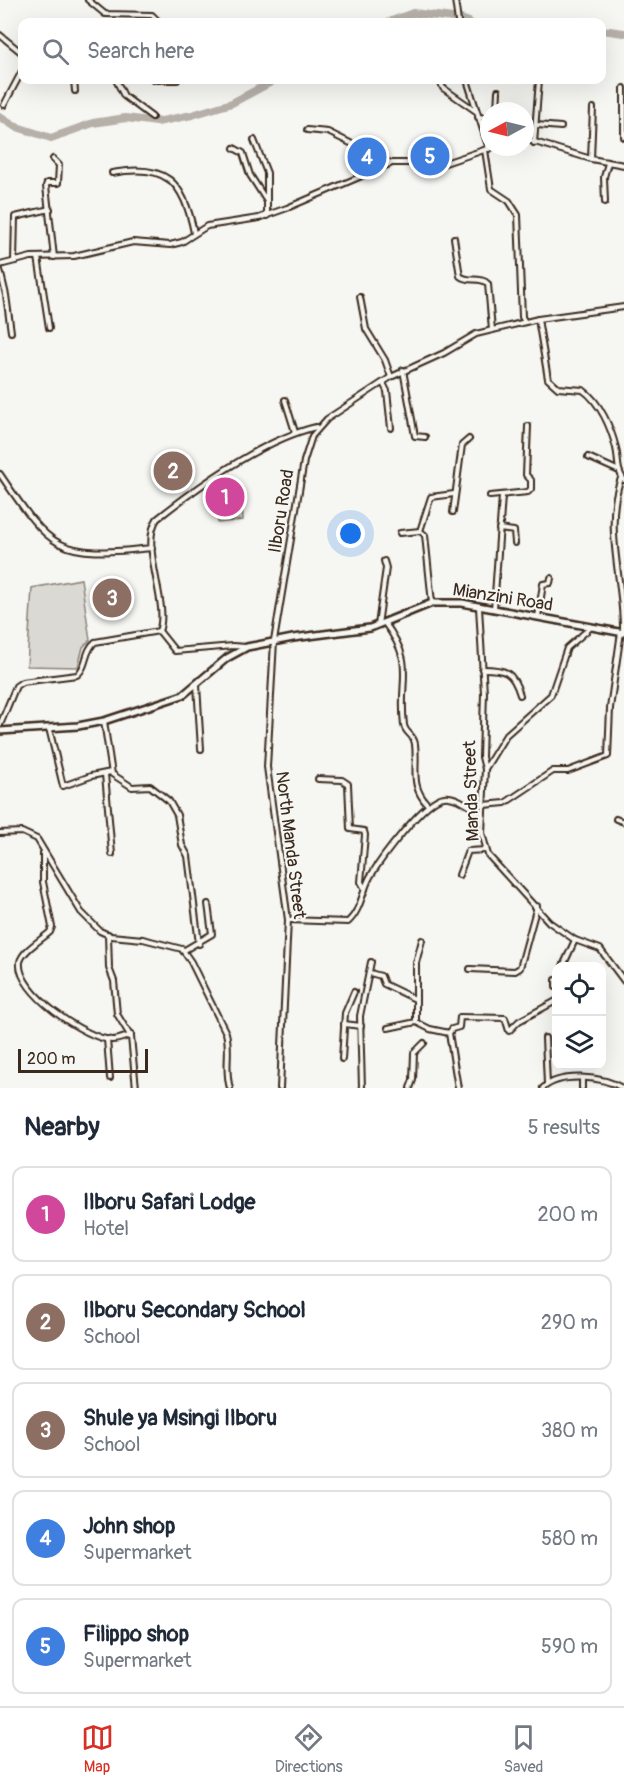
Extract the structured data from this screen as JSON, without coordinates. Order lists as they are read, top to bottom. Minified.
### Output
{"streets":{"street":["Ilboru Road","Mianzini Road","Manda Street","North Manda Street"]},"crossings":[["Ilboru Road","Mianzini Road"],["Ilboru Road","North Manda Street"],["Mianzini Road","Manda Street"],["Mianzini Road","North Manda Street"]],"scale_bar":"200 m","north":"left","page":{"search":"Search here","pins":["5","4","2","1","3"],"scale":"200 m","heading":["Nearby","5 results"],"list":[{"mark":"1","name":"Ilboru Safari Lodge","note":"Hotel","value":"200 m"},{"mark":"2","name":"Ilboru Secondary School","note":"School","value":"290 m"},{"mark":"3","name":"Shule ya Msingi Ilboru","note":"School","value":"380 m"},{"mark":"4","name":"John shop","note":"Supermarket","value":"580 m"},{"mark":"5","name":"Filippo shop","note":"Supermarket","value":"590 m"}],"nav":["Map","Directions","Saved"]}}
